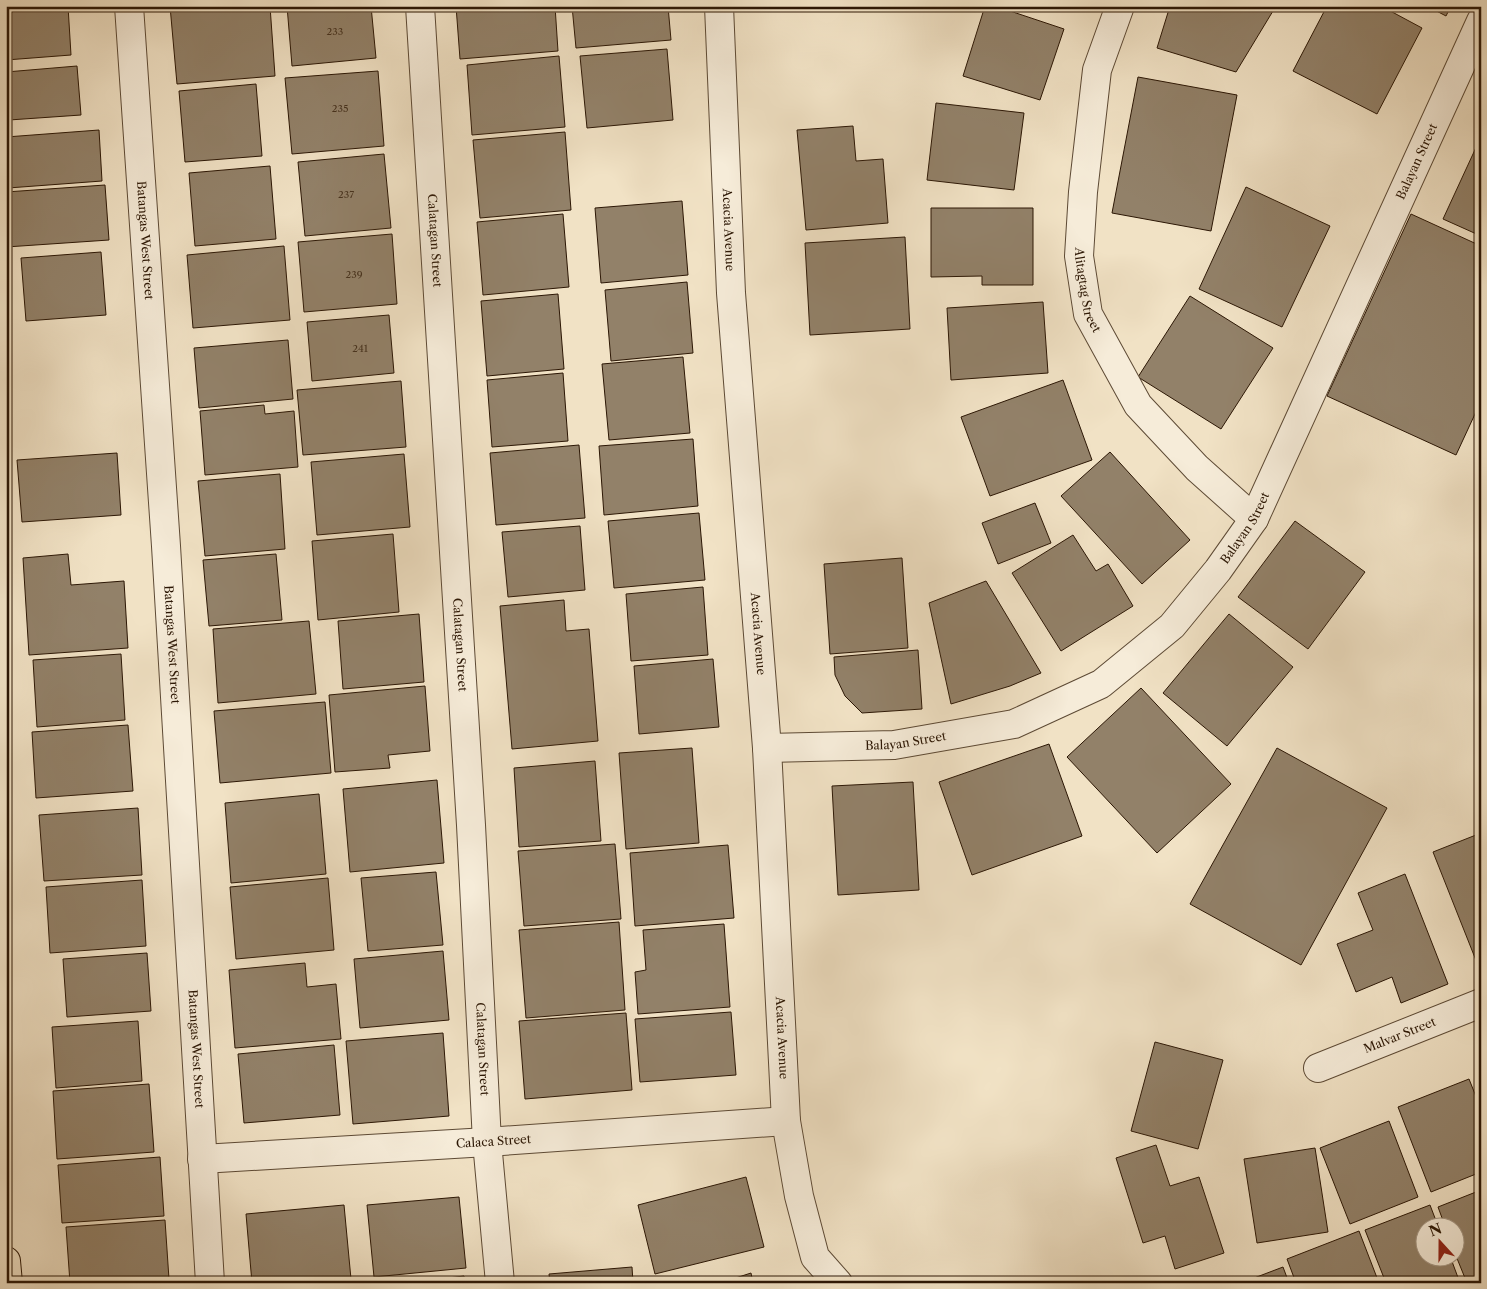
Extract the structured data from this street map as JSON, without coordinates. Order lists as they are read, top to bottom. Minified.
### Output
{"streets":{"street":["Balayan Street","Acacia Avenue","Batangas West Street","Calatagan Street","Alitagtag Street","Malvar Street","Calaca Street"]},"crossings":[["Balayan Street","Acacia Avenue"],["Balayan Street","Alitagtag Street"],["Acacia Avenue","Calaca Street"],["Batangas West Street","Calaca Street"],["Calatagan Street","Calaca Street"]],"house_numbers":["233","235","237","239","241"],"north":"top"}
